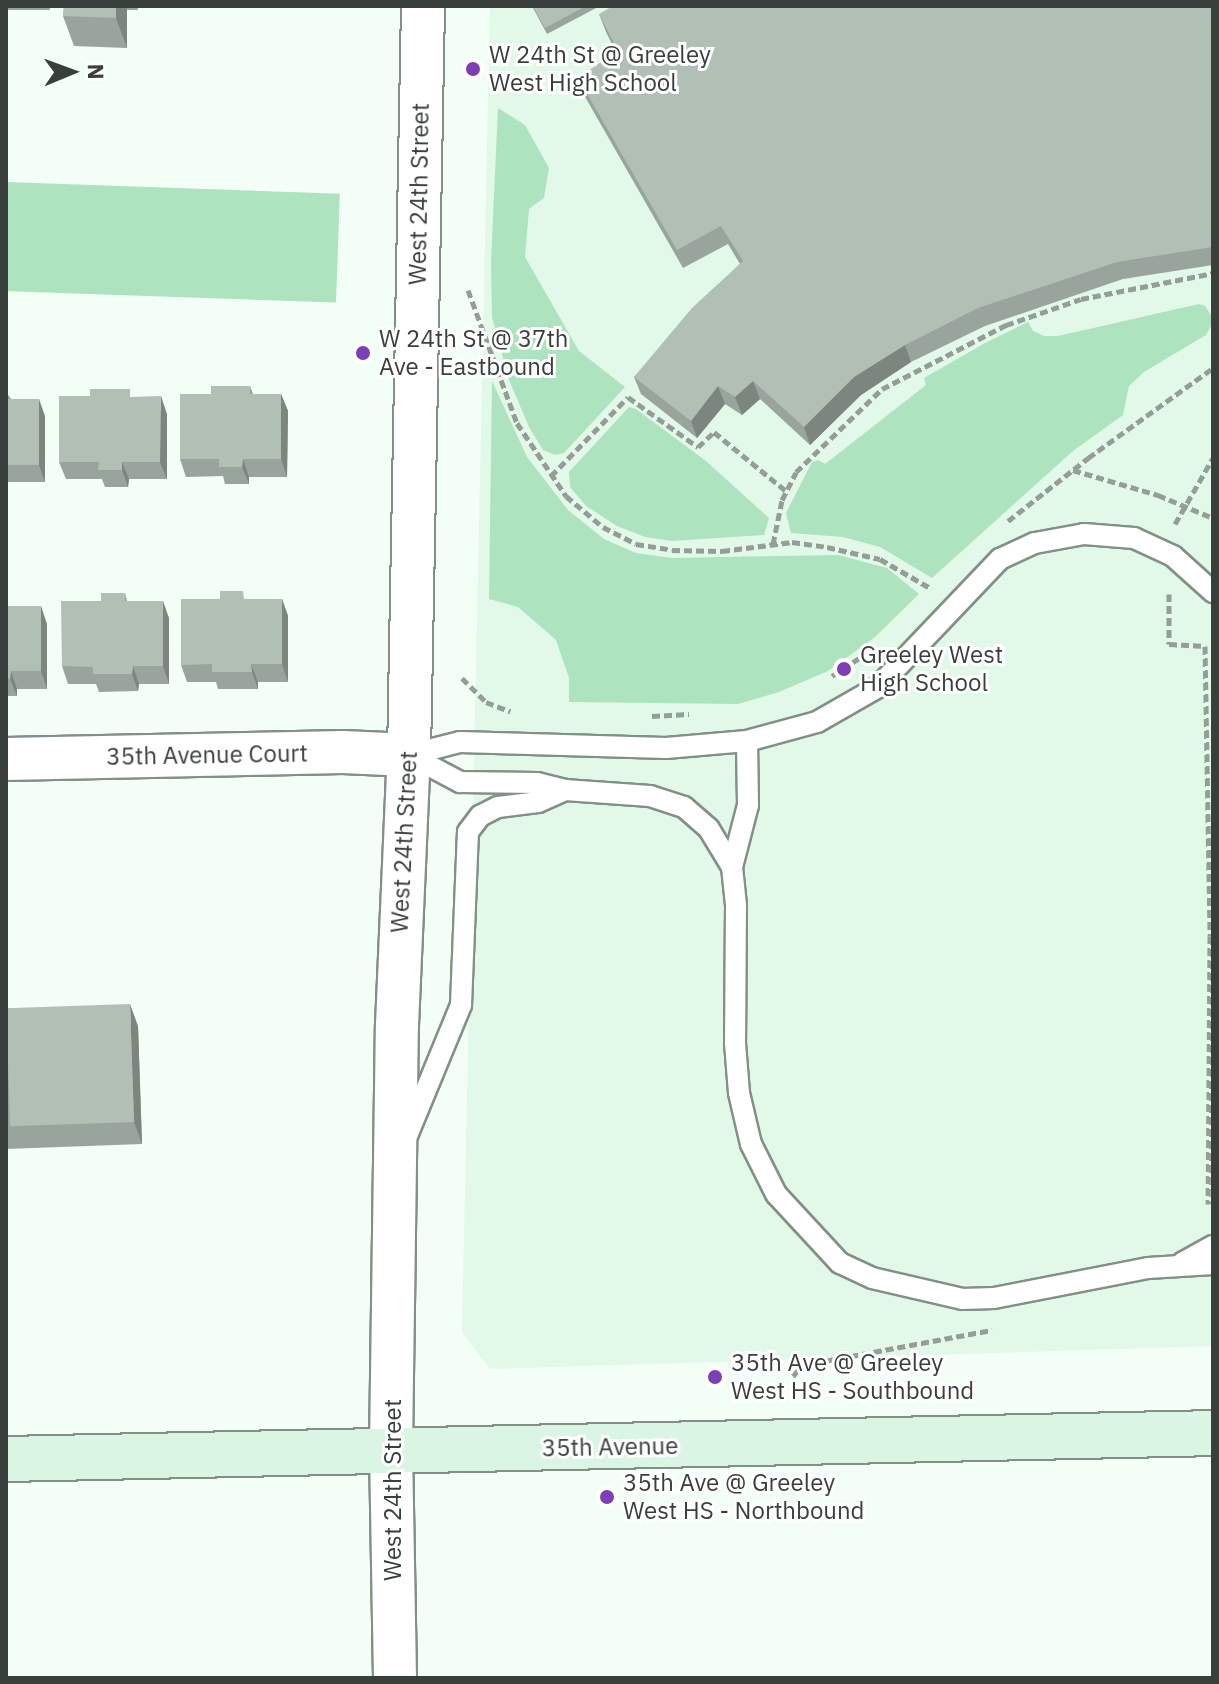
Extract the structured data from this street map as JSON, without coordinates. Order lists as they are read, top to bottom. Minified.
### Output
{"streets":{"main road":["35th Avenue"],"street":["West 24th Street","35th Avenue Court"]},"crossings":[["West 24th Street","35th Avenue Court"],["West 24th Street","35th Avenue"]],"places":["W 24th St @ Greeley West High School","W 24th St @ 37th Ave - Eastbound","Greeley West High School","35th Ave @ Greeley West HS - Southbound","35th Ave @ Greeley West HS - Northbound"],"north":"right"}
